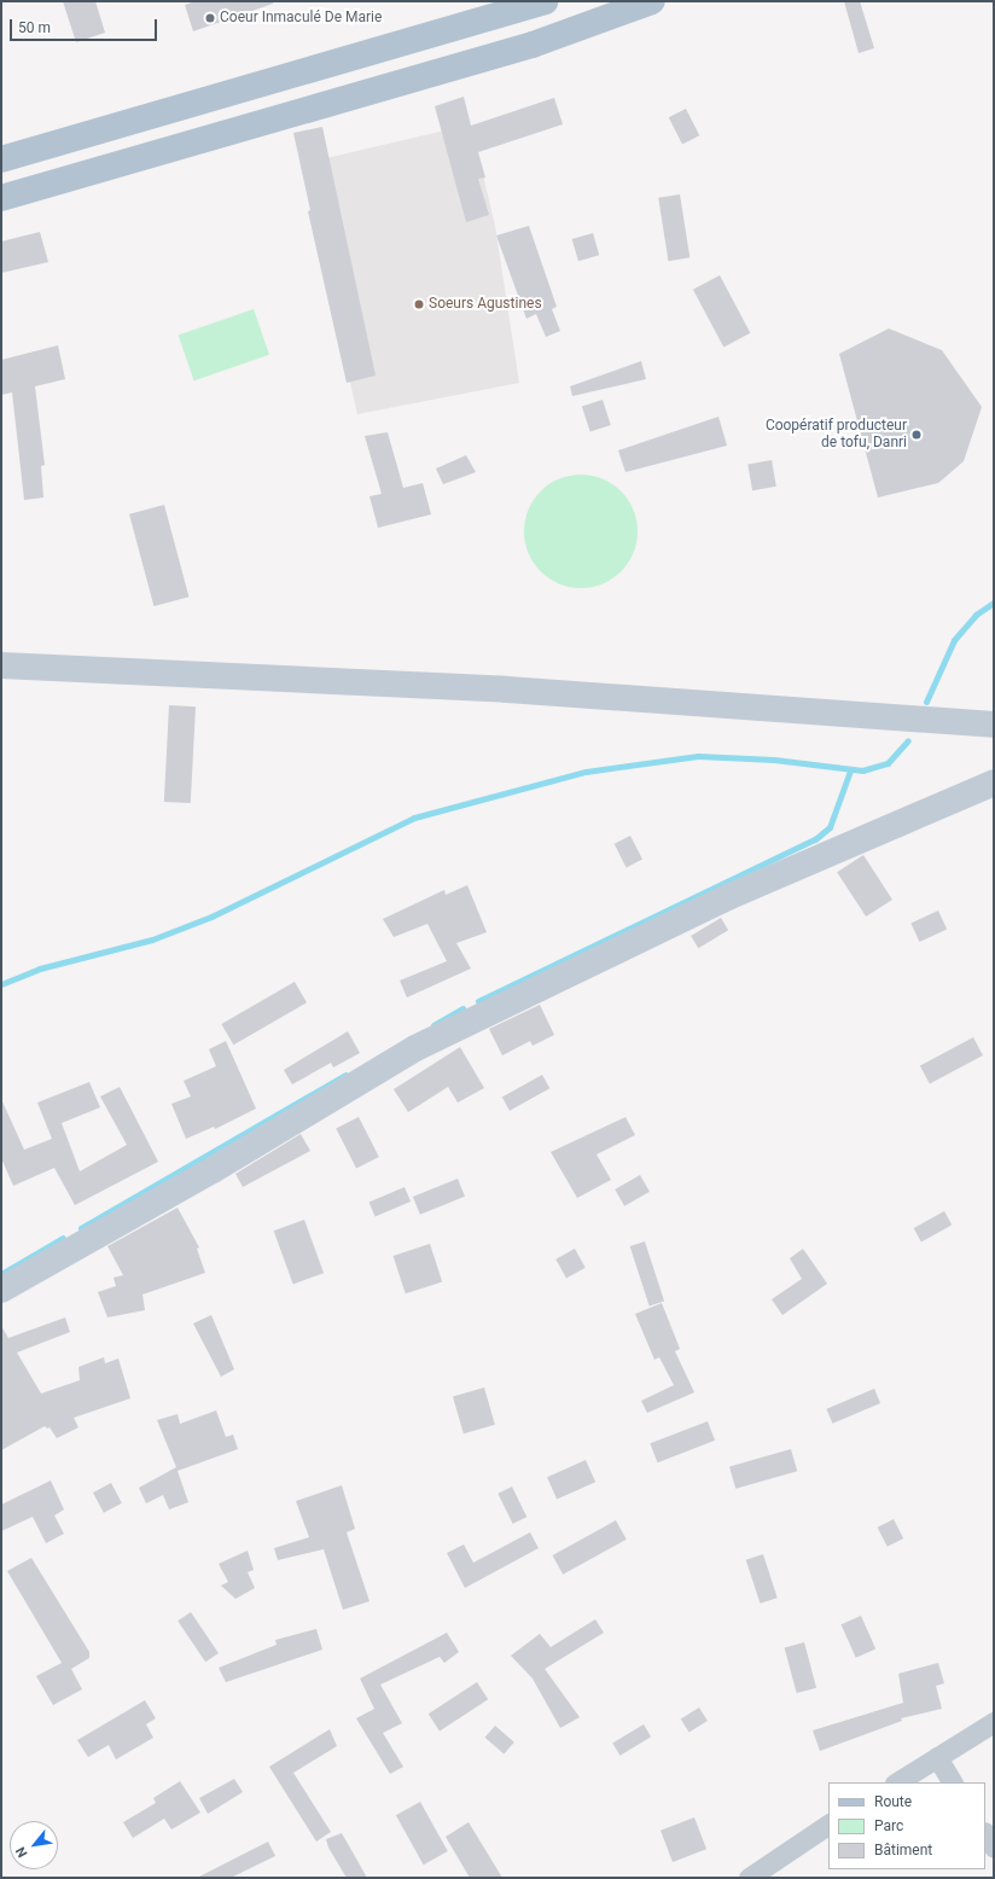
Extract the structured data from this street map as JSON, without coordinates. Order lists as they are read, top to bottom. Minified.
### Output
{"places":["Coeur Inmaculé De Marie","Soeurs Agustines","Coopératif producteur de tofu, Danri"],"legend":["Route","Parc","Bâtiment"],"scale_bar":"50 m","north":"bottom left"}
